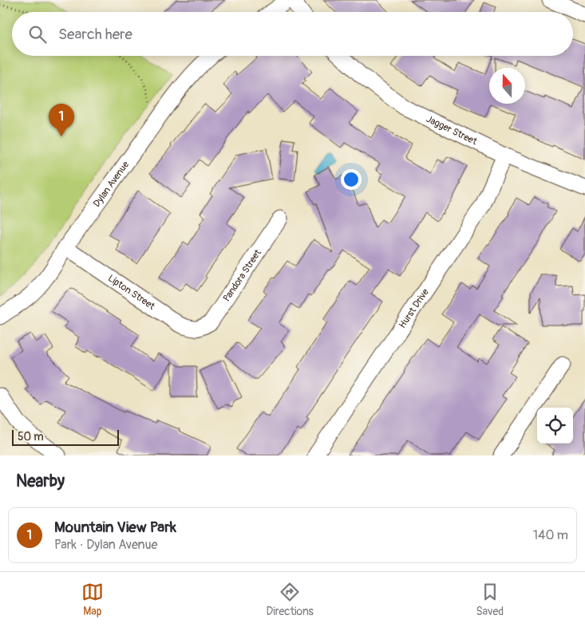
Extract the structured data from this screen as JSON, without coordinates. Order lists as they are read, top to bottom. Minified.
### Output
{"streets":{"street":["Jagger Street","Dylan Avenue","Pandora Street","Lipton Street","Hurst Drive"]},"crossings":[["Jagger Street","Hurst Drive"],["Dylan Avenue","Lipton Street"],["Pandora Street","Lipton Street"]],"scale_bar":"50 m","north":"top","page":{"search":"Search here","pins":"1","scale":"50 m","heading":"Nearby","list":[{"mark":"1","name":"Mountain View Park","note":"Park · Dylan Avenue","value":"140 m"}],"nav":["Map","Directions","Saved"]}}
